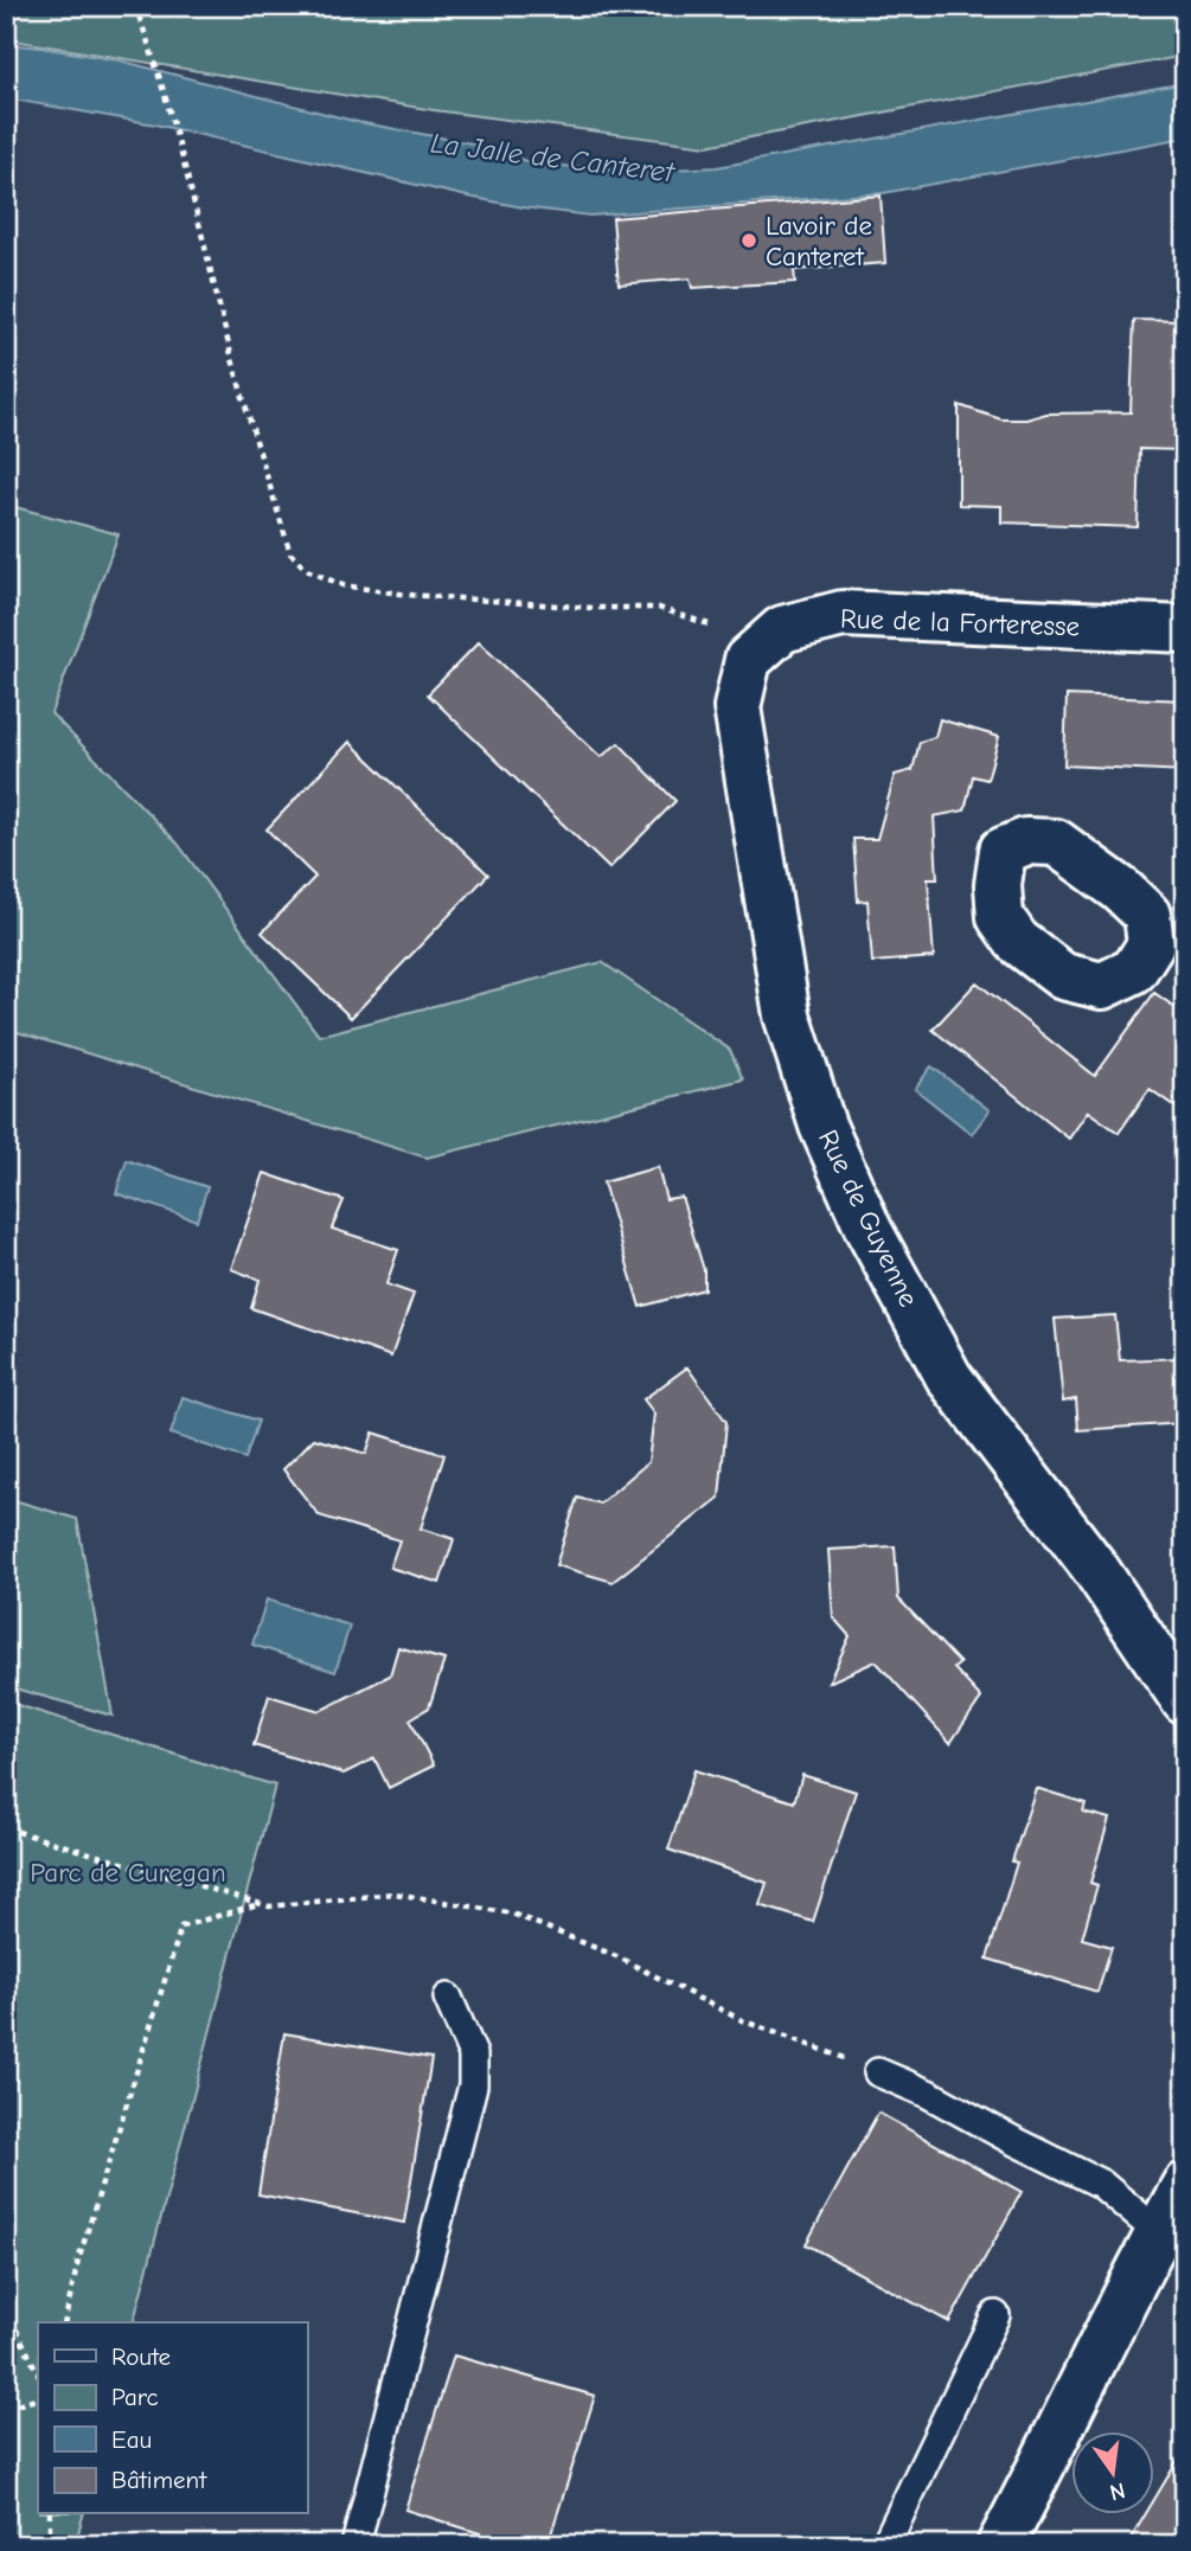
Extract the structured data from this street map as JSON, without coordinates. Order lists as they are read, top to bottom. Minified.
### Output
{"streets":{"street":["Rue de la Forteresse","Rue de Guyenne"]},"crossings":[["Rue de la Forteresse","Rue de Guyenne"]],"water":["La Jalle de Canteret"],"parks":["Parc de Curegan"],"places":["Lavoir de Canteret"],"legend":["Route","Parc","Eau","Bâtiment"],"north":"bottom"}
